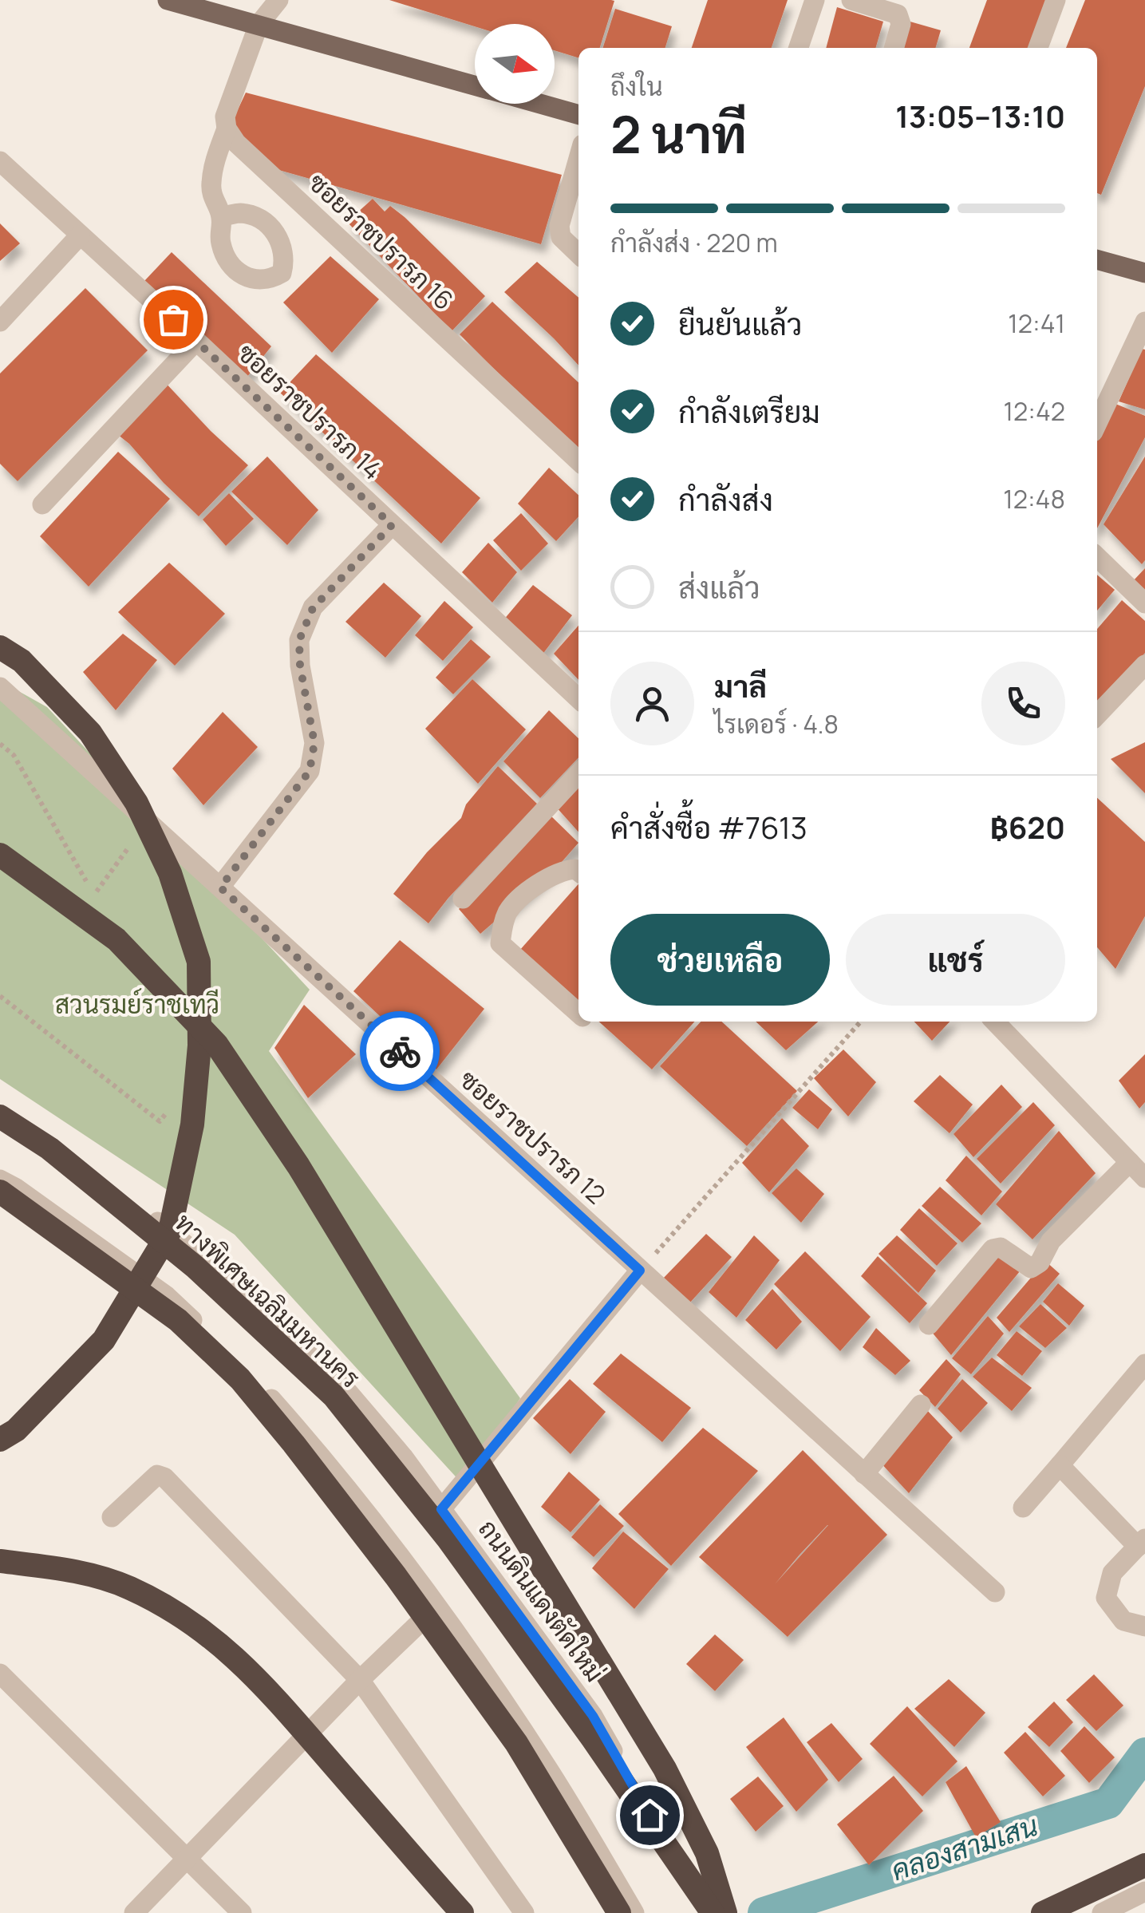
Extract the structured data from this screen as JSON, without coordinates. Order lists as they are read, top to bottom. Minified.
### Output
{"streets":{"highway":["ทางพิเศษเฉลิมมหานคร"],"street":["ซอยราชปรารภ 16","ซอยราชปรารภ 14","ซอยราชปรารภ 12","ถนนดินแดงตัดใหม่"]},"crossings":[["ทางพิเศษเฉลิมมหานคร","ถนนดินแดงตัดใหม่"]],"water":["คลองสามเสน"],"parks":["สวนรมย์ราชเทวี"],"north":"right","page":{"heading":["2 นาที","ถึงใน","13:05–13:10"],"panel":["มาลี","ไรเดอร์ · 4.8","คำสั่งซื้อ #7613","฿620"],"bar":"กำลังส่ง · 220 m","list":[["ยืนยันแล้ว","12:41"],["กำลังเตรียม","12:42"],["กำลังส่ง","12:48"],"ส่งแล้ว"],"buttons":["ช่วยเหลือ","แชร์"]}}
